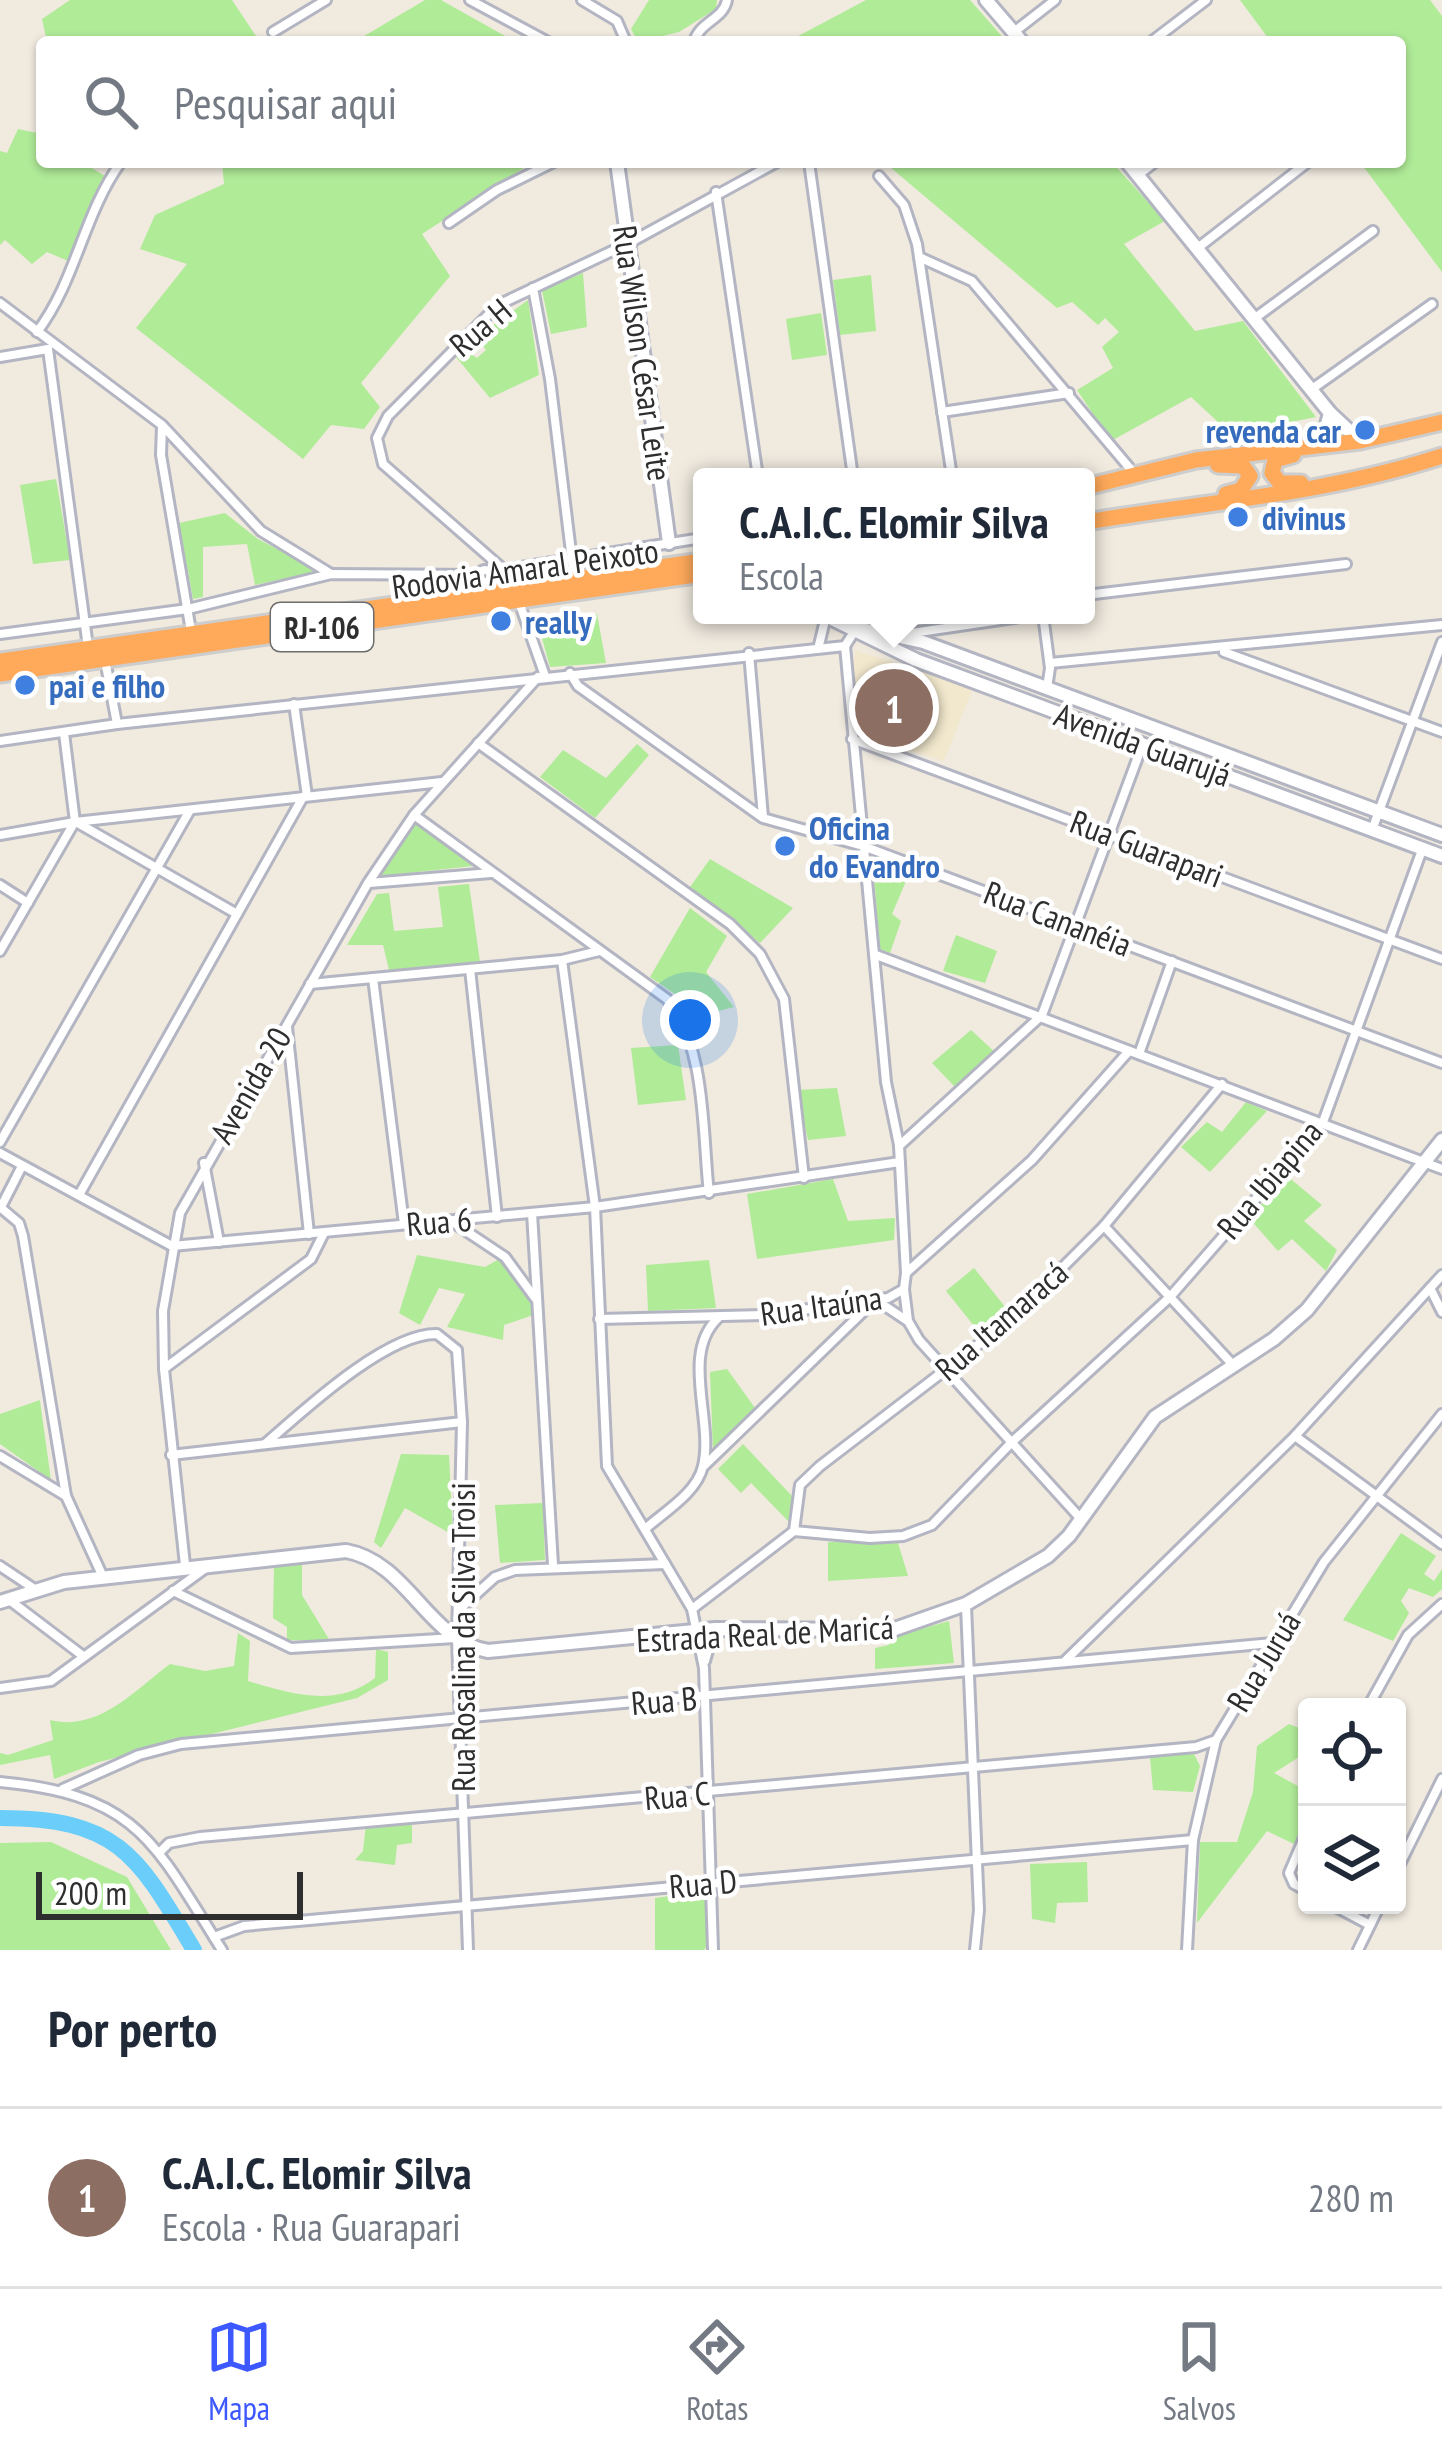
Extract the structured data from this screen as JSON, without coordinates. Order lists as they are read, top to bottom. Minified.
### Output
{"streets":{"highway":["Rodovia Amaral Peixoto","RJ-106"],"street":["Rua H","Rua Wilson César Leite","Avenida Guarujá","Rua Guarapari","Rua Cananéia","Avenida 20","Rua Ibiapina","Rua 6","Rua Itaúna","Rua Itamaracá","Estrada Real de Maricá","Rua Rosalina da Silva Troisi","Rua Juruá","Rua B","Rua C","Rua D"]},"crossings":[["Rua H","Rua Wilson César Leite"],["Avenida Guarujá","Rua Ibiapina"],["Rua Guarapari","Rua Ibiapina"],["Rua Cananéia","Rua Ibiapina"],["Avenida 20","Rua 6"],["Rua Ibiapina","Rua Itamaracá"],["Estrada Real de Maricá","Rua Rosalina da Silva Troisi"],["Rua Rosalina da Silva Troisi","Rua B"],["Rua Rosalina da Silva Troisi","Rua C"],["Rua Rosalina da Silva Troisi","Rua D"],["Rua Juruá","Rua B"],["Rua Juruá","Rua C"],["Rua Juruá","Rua D"]],"places":["revenda car","divinus","really","pai e filho","Oficina do Evandro"],"scale_bar":"200 m","page":{"search":"Pesquisar aqui","popup":["C.A.I.C. Elomir Silva","Escola"],"pins":"1","scale":"200 m","heading":"Por perto","list":[{"mark":"1","name":"C.A.I.C. Elomir Silva","note":"Escola · Rua Guarapari","value":"280 m"}],"nav":["Mapa","Rotas","Salvos"]}}
